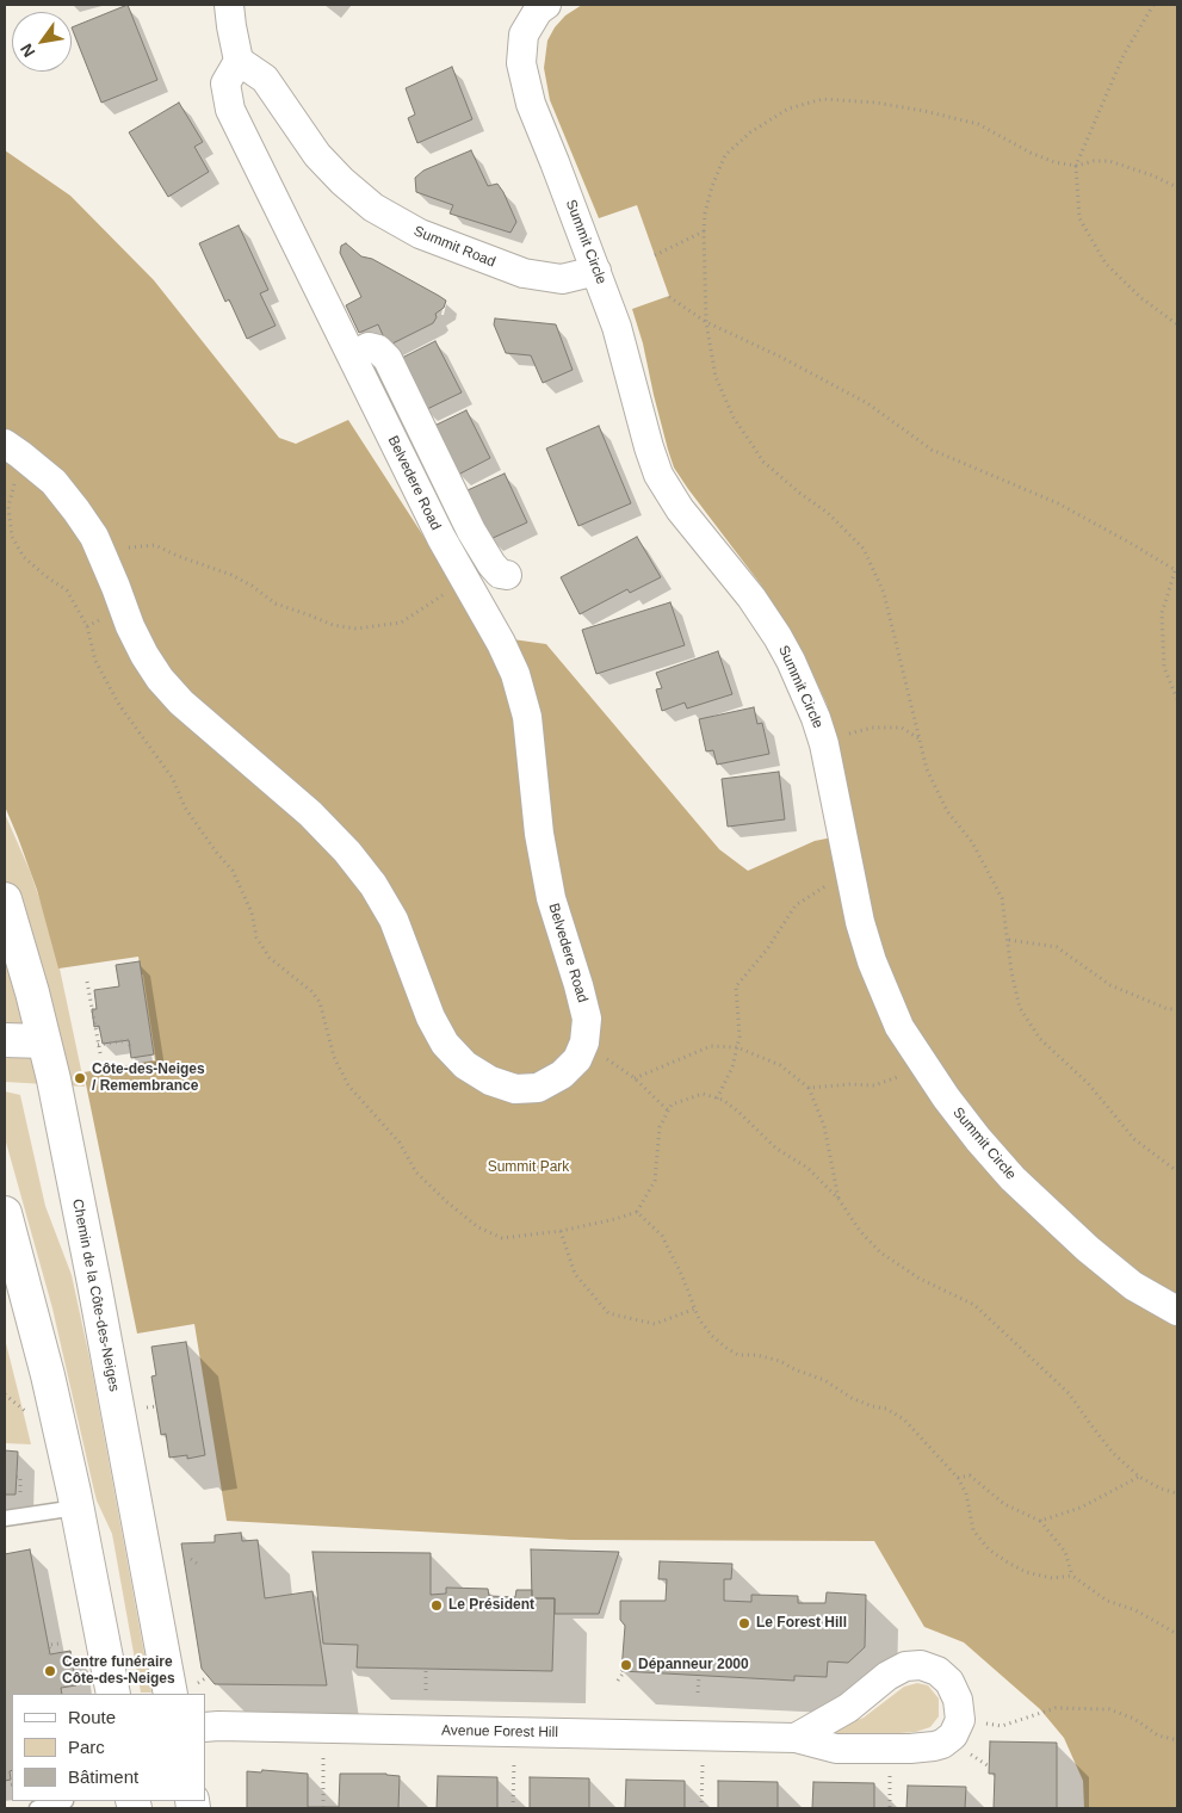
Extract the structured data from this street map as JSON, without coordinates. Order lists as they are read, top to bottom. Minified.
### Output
{"streets":{"main road":["Chemin de la Côte-des-Neiges"],"street":["Summit Circle","Summit Road","Belvedere Road","Avenue Forest Hill"]},"crossings":[["Summit Circle","Summit Road"],["Summit Road","Belvedere Road"]],"parks":["Summit Park"],"places":["Côte-des-Neiges / Remembrance","Le Président","Le Forest Hill","Dépanneur 2000","Centre funéraire Côte-des-Neiges"],"legend":["Route","Parc","Bâtiment"],"north":"bottom left"}
